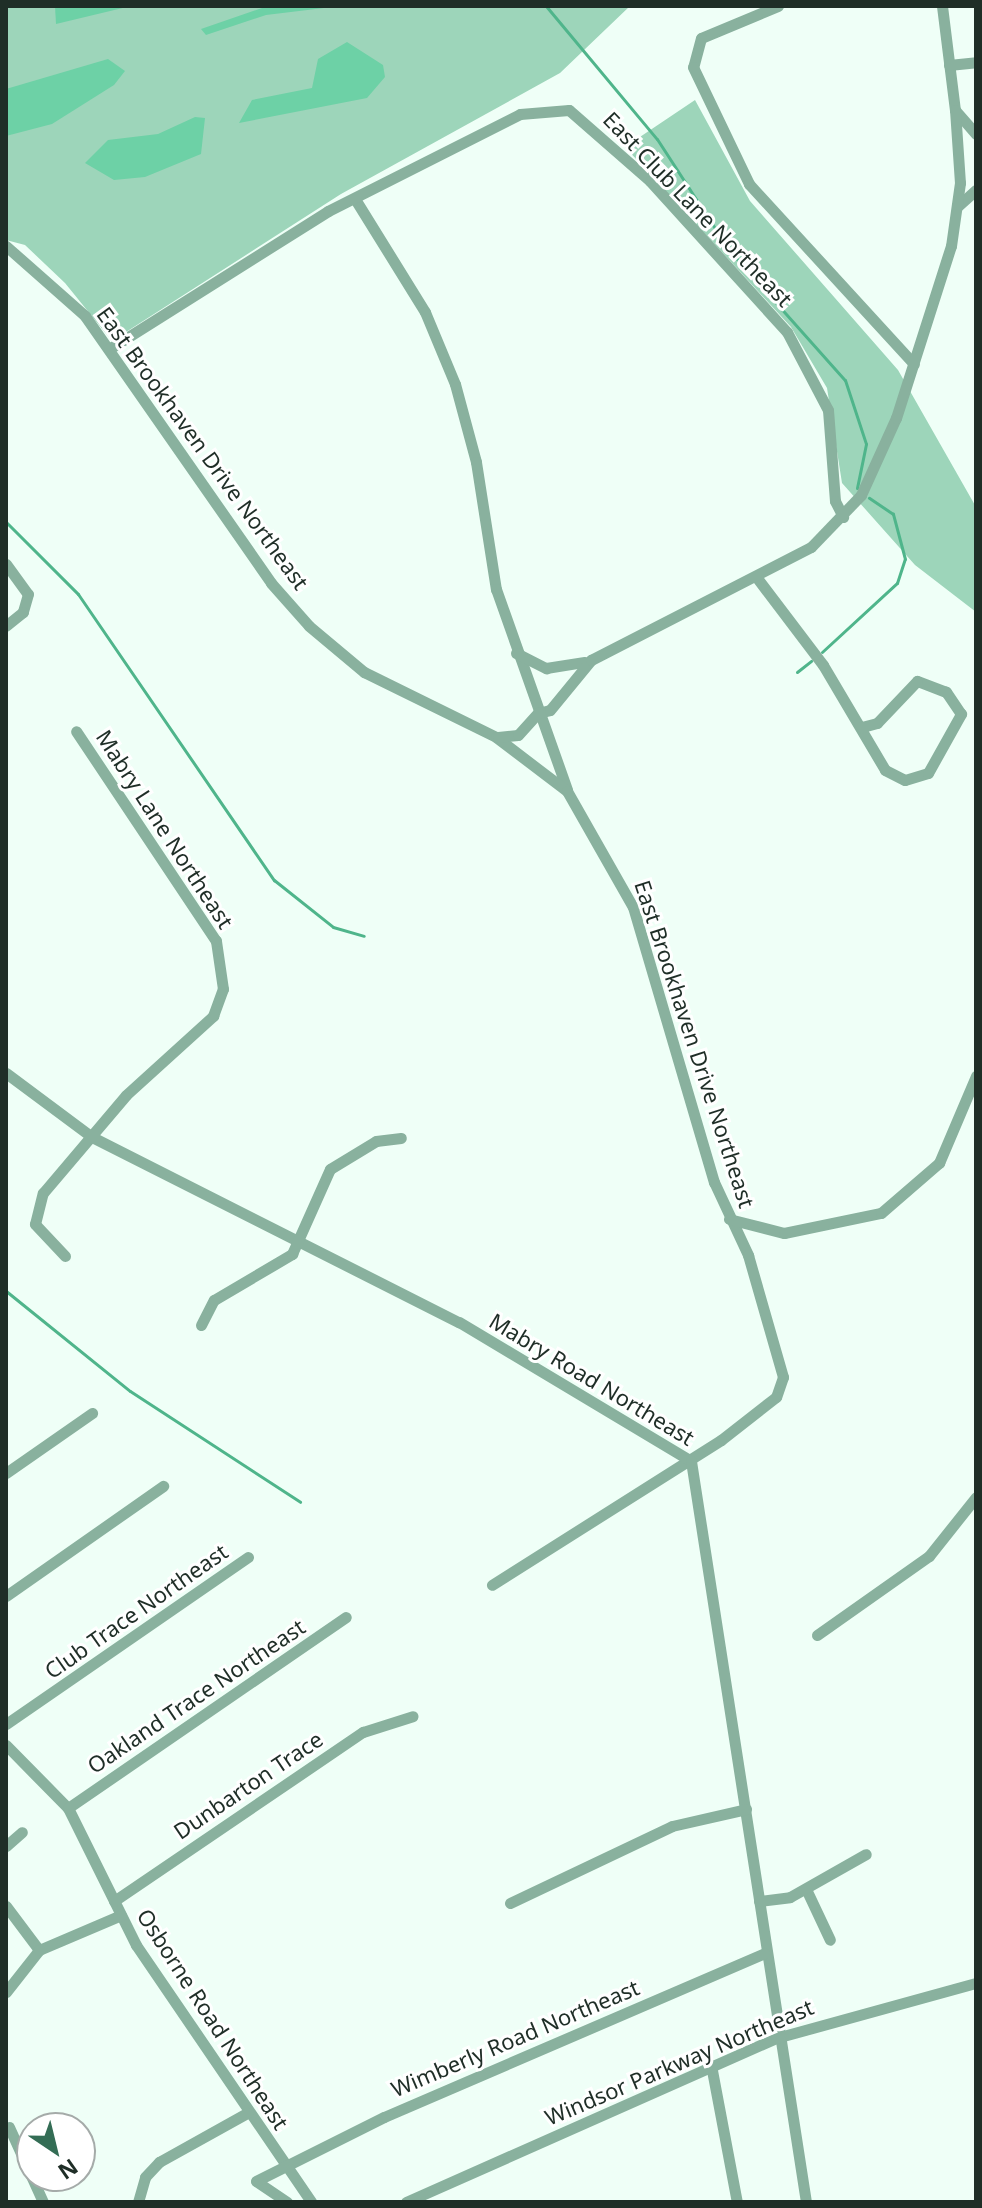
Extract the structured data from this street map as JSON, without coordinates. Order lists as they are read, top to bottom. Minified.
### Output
{"streets":{"street":["East Club Lane Northeast","East Brookhaven Drive Northeast","Mabry Lane Northeast","Mabry Road Northeast","Club Trace Northeast","Oakland Trace Northeast","Dunbarton Trace","Osborne Road Northeast","Wimberly Road Northeast","Windsor Parkway Northeast"]},"crossings":[["East Club Lane Northeast","East Brookhaven Drive Northeast"],["East Brookhaven Drive Northeast","Mabry Road Northeast"],["Mabry Lane Northeast","Mabry Road Northeast"],["Mabry Road Northeast","Wimberly Road Northeast"],["Mabry Road Northeast","Windsor Parkway Northeast"],["Oakland Trace Northeast","Osborne Road Northeast"],["Dunbarton Trace","Osborne Road Northeast"],["Osborne Road Northeast","Wimberly Road Northeast"]],"north":"bottom right"}
